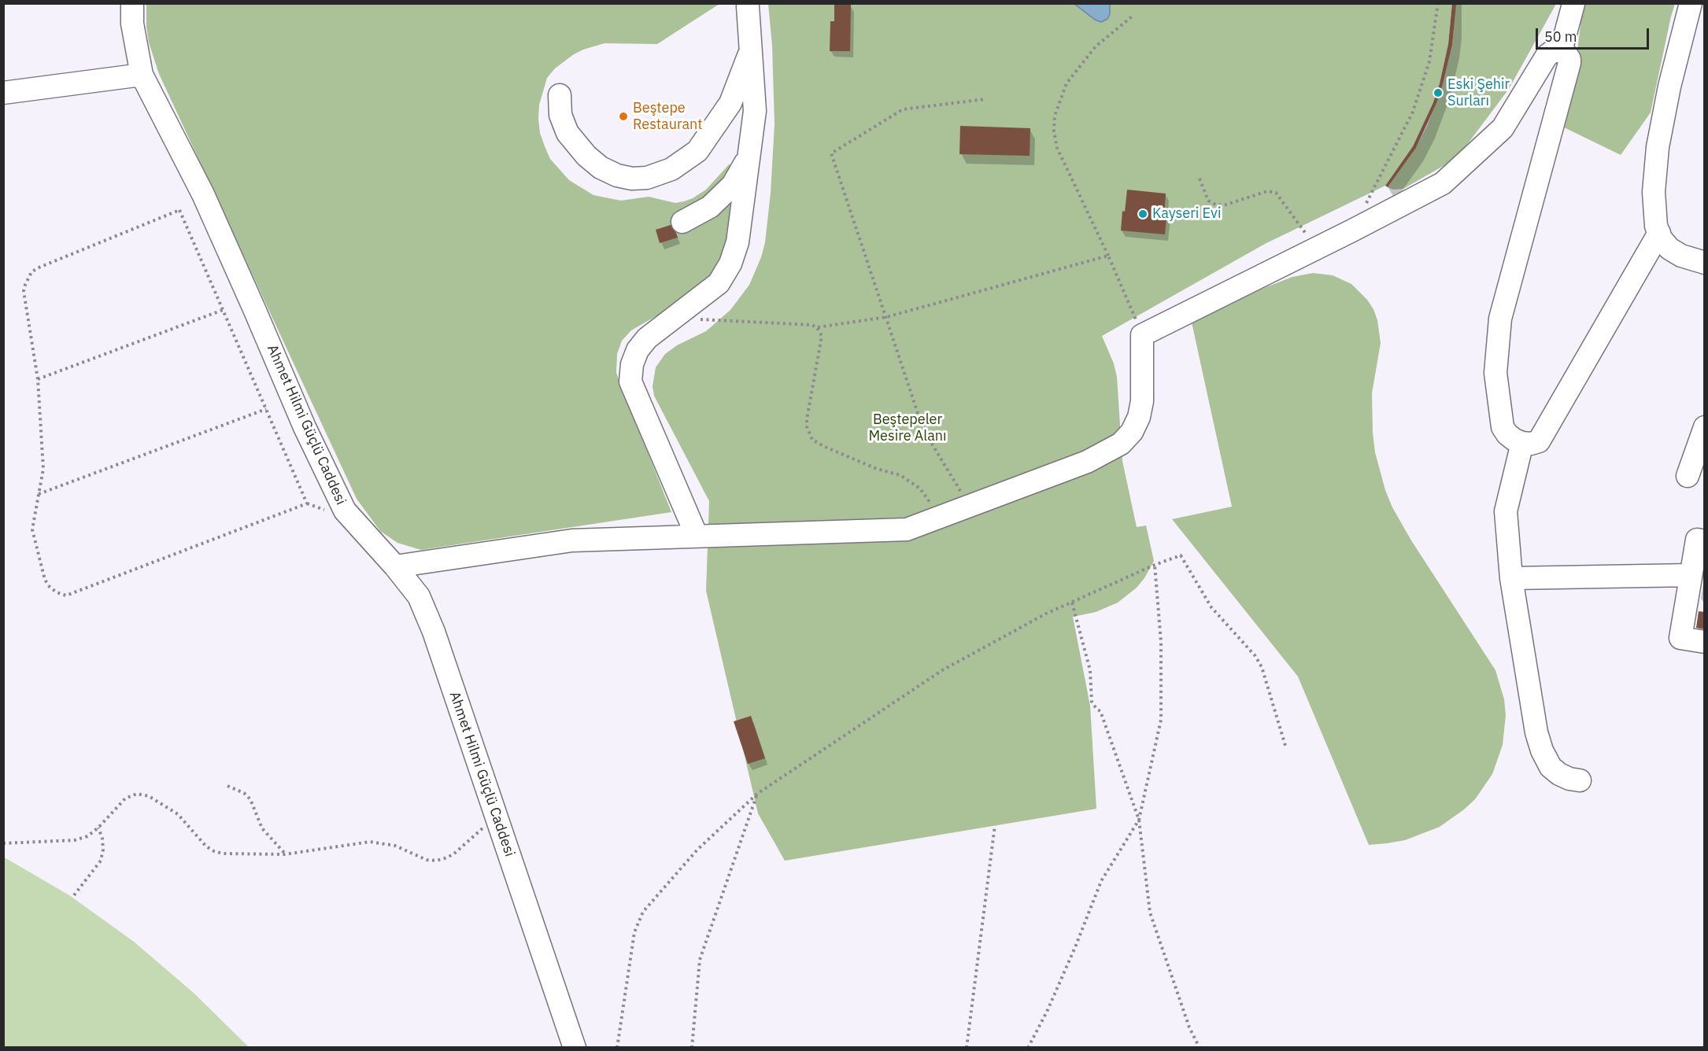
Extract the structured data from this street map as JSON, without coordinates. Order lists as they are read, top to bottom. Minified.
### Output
{"streets":{"street":["Ahmet Hilmi Güçlü Caddesi"]},"parks":["Beştepeler Mesire Alanı"],"places":["Eski Şehir Surları","Beştepe Restaurant","Kayseri Evi"],"scale_bar":"50 m"}
